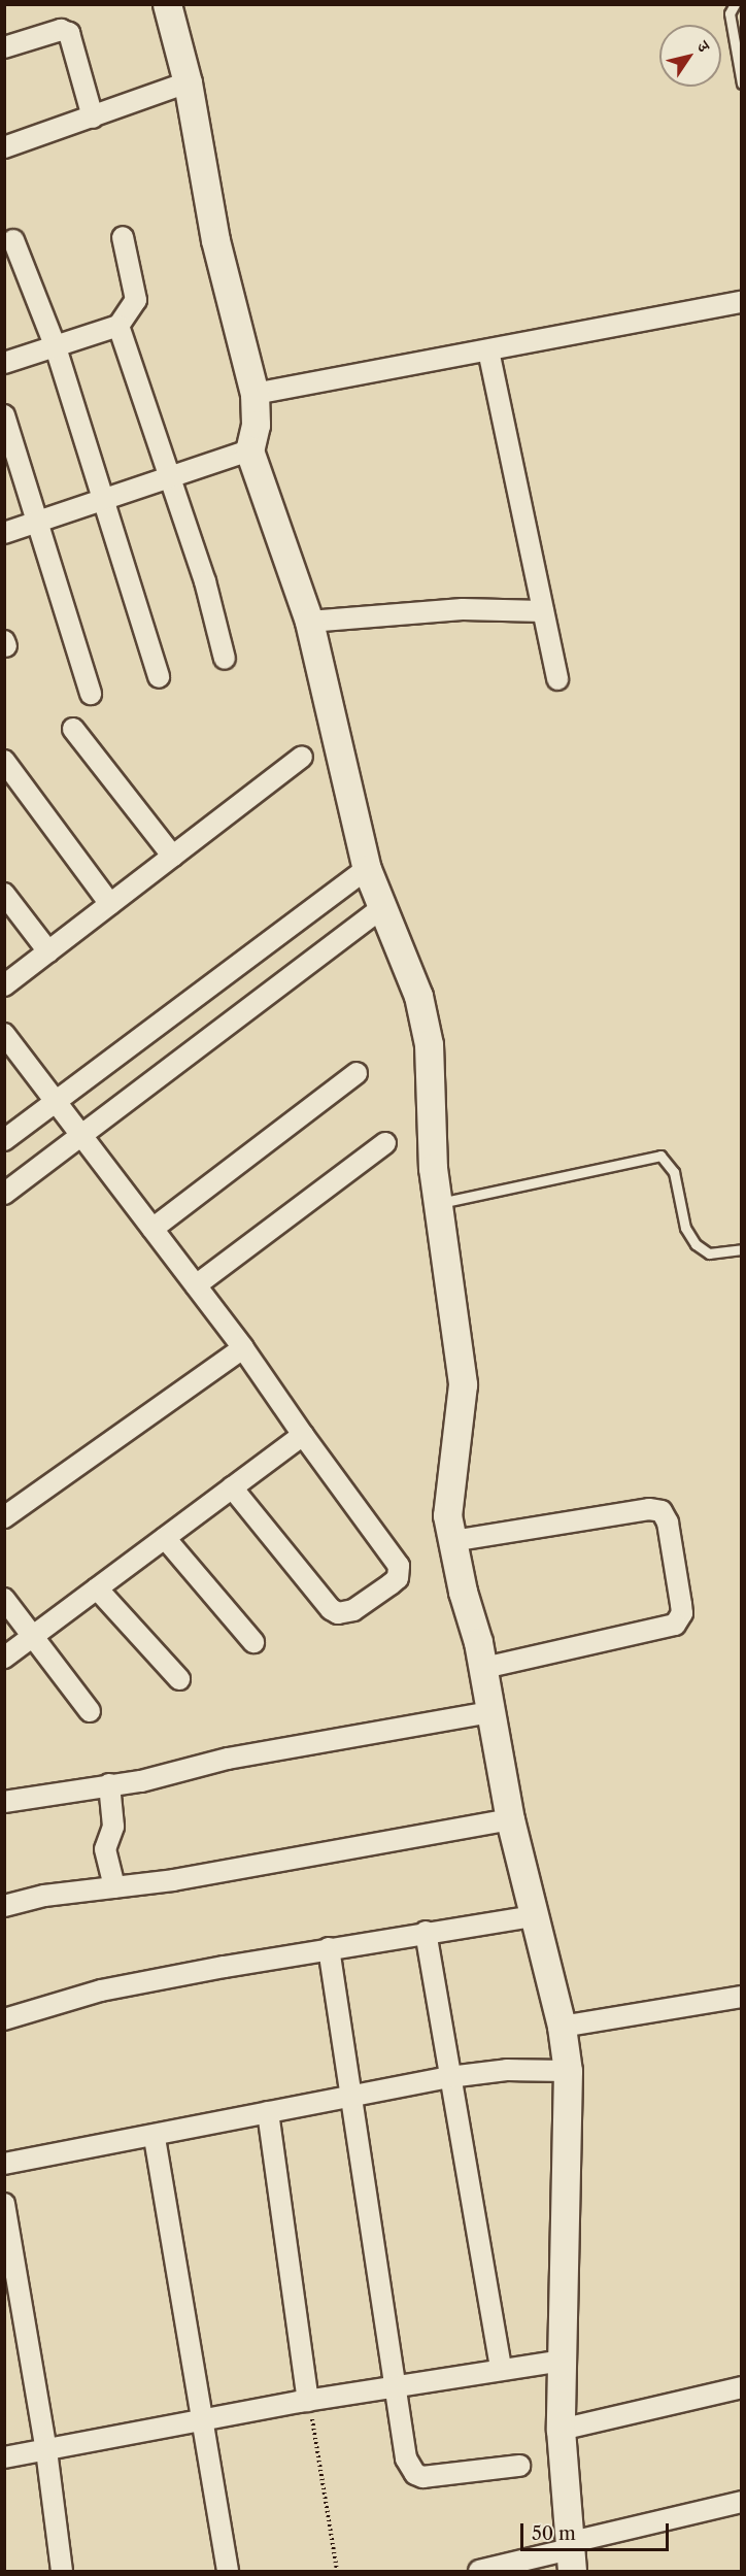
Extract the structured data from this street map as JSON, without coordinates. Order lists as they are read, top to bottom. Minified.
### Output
{"scale_bar":"50 m","north":"top right"}
